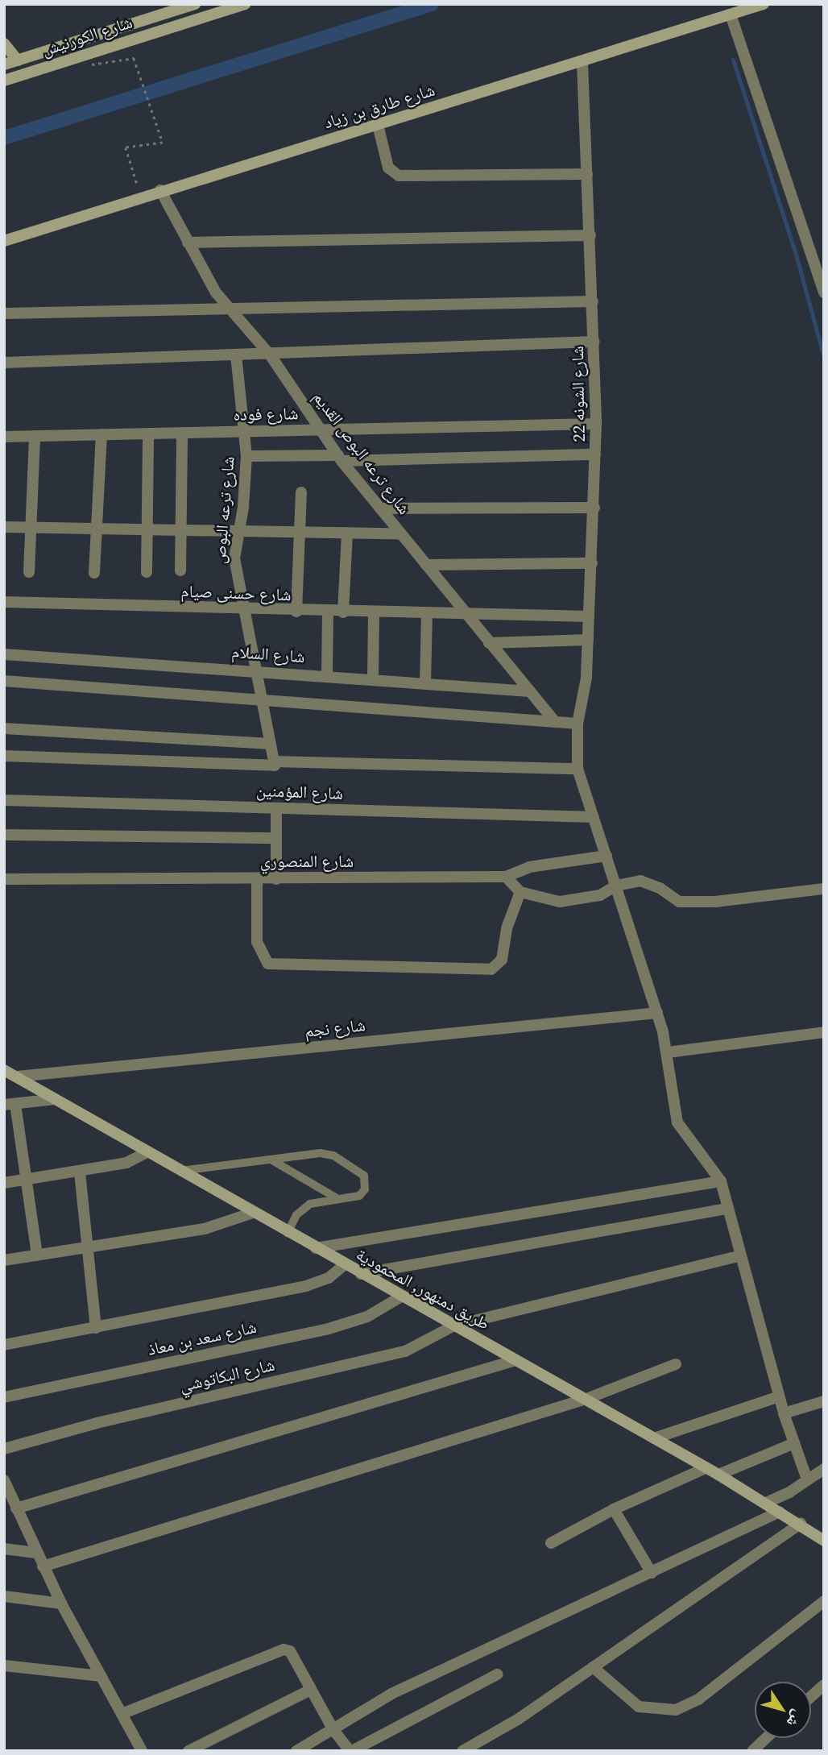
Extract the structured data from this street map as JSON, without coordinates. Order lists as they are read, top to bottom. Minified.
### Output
{"streets":{"main road":["شارع الكورنيش","شارع طارق بن زياد","طريق دمنهور, المحمودية"],"street":["شارع الشونه 22","شارع فوده","شارع ترعه البوص القديم","شارع ترعه البوص","شارع حسنى صيام","شارع السلام","شارع المؤمنين","شارع المنصوري","شارع نجم","شارع سعد بن معاذ","شارع البكاتوشي"]},"crossings":[["شارع طارق بن زياد","شارع الشونه 22"],["شارع طارق بن زياد","شارع ترعه البوص القديم"],["شارع الشونه 22","شارع فوده"],["شارع الشونه 22","شارع حسنى صيام"],["شارع الشونه 22","شارع المؤمنين"],["شارع الشونه 22","شارع المنصوري"],["شارع الشونه 22","شارع نجم"],["شارع فوده","شارع ترعه البوص القديم"],["شارع فوده","شارع ترعه البوص"],["شارع ترعه البوص القديم","شارع حسنى صيام"],["شارع ترعه البوص القديم","شارع السلام"],["شارع ترعه البوص","شارع حسنى صيام"],["شارع ترعه البوص","شارع السلام"],["شارع نجم","طريق دمنهور, المحمودية"],["طريق دمنهور, المحمودية","شارع سعد بن معاذ"],["طريق دمنهور, المحمودية","شارع البكاتوشي"]],"north":"bottom right"}
